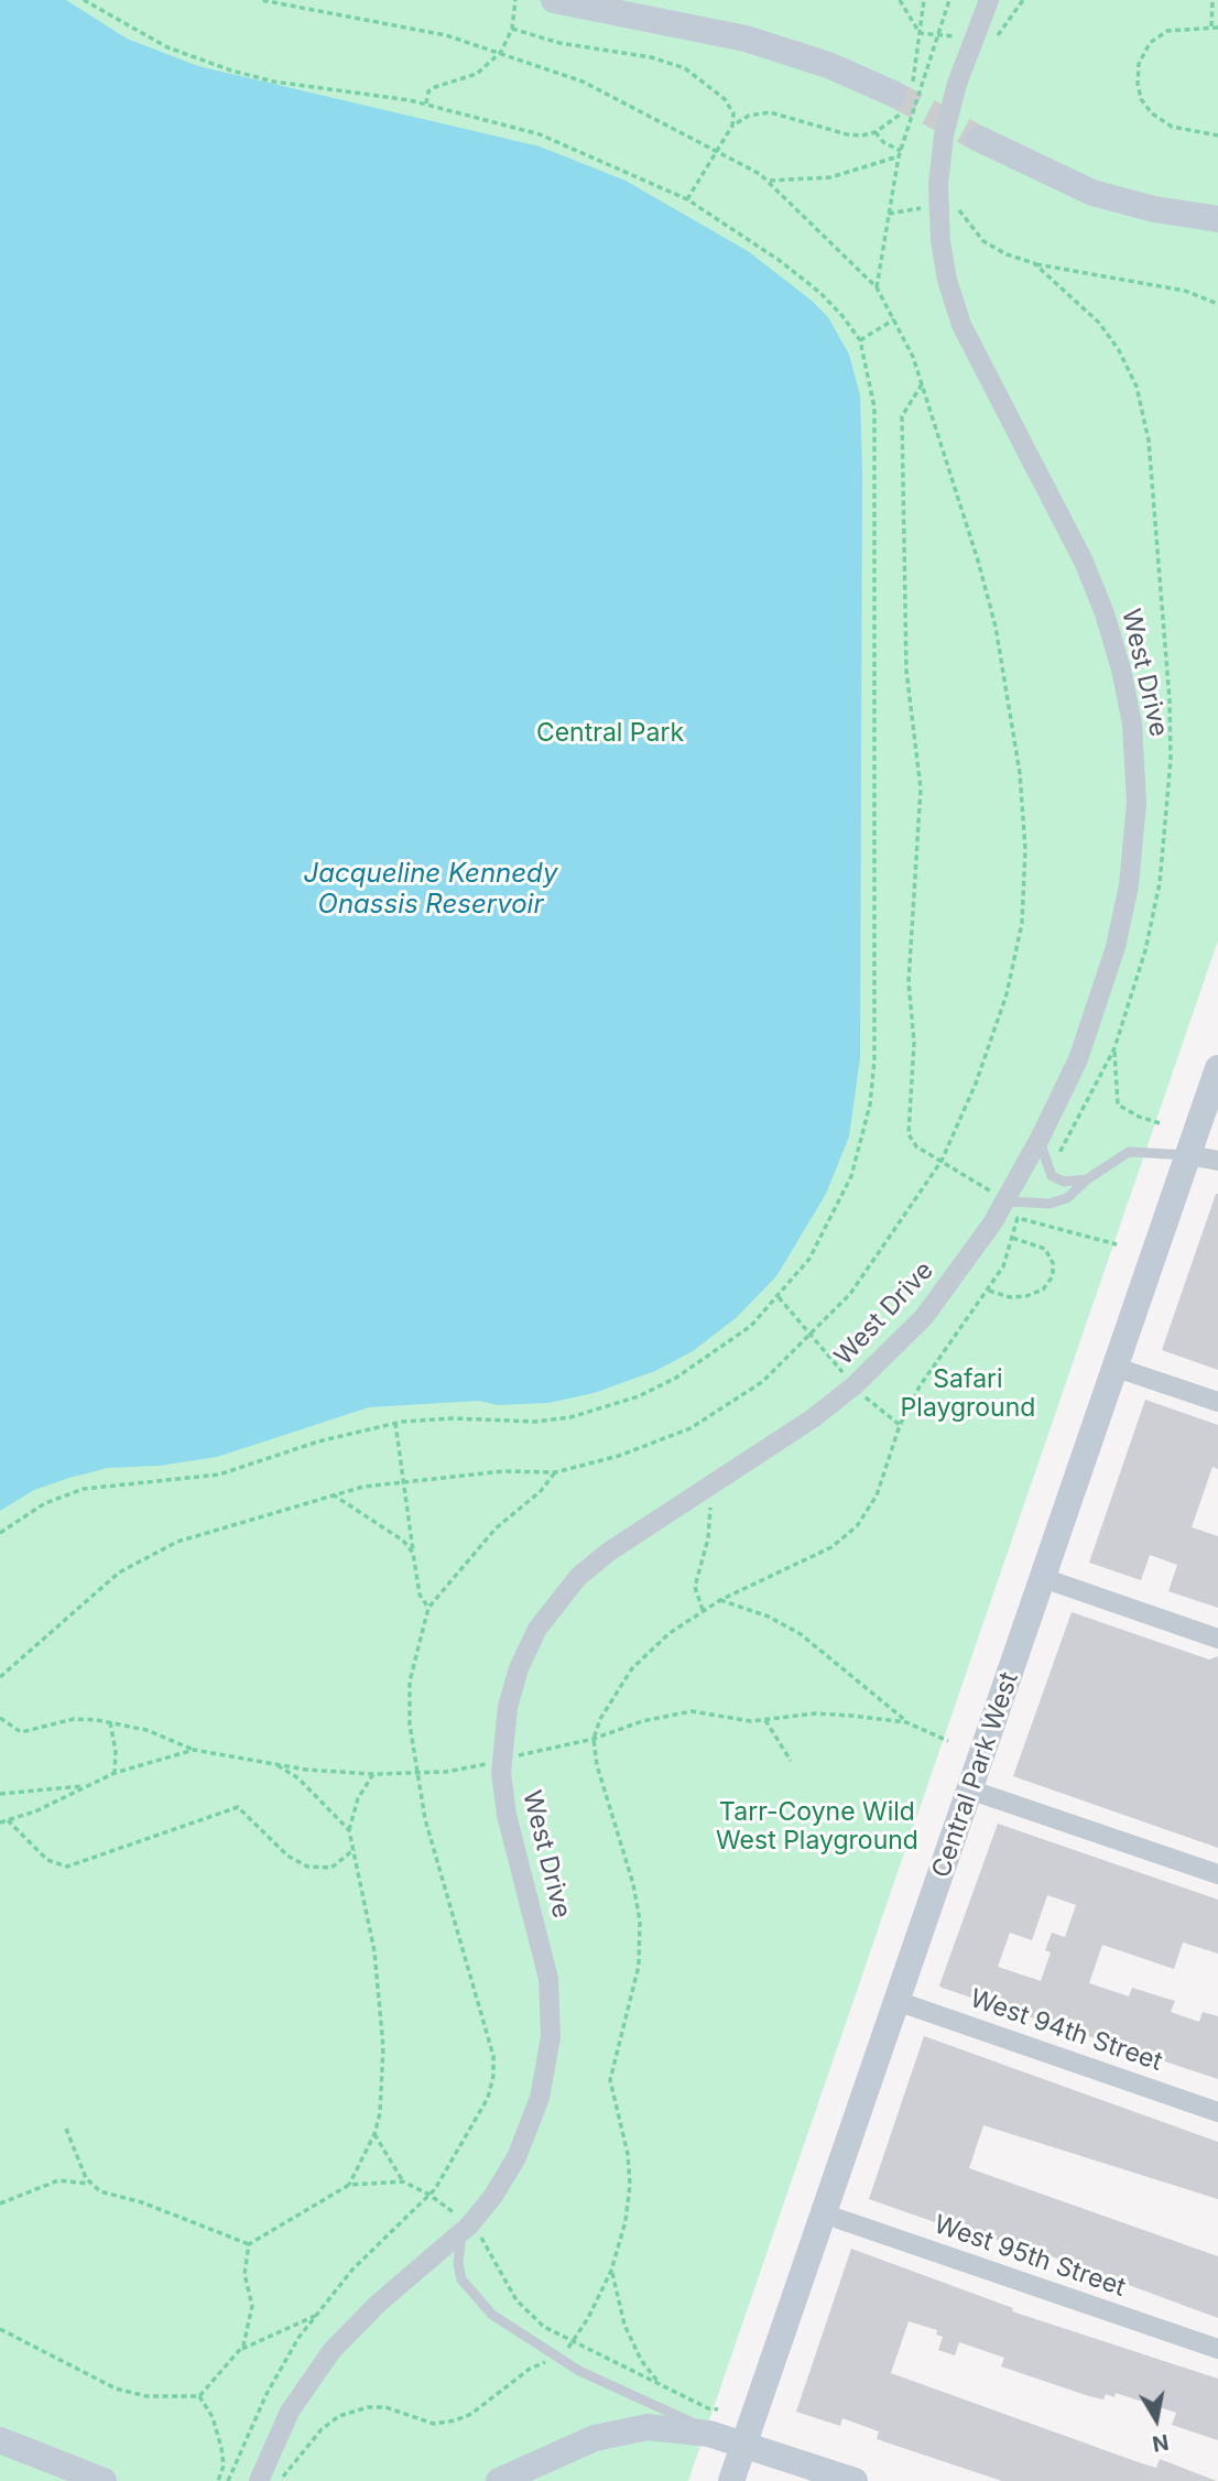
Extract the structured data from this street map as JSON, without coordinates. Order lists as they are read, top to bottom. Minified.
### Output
{"streets":{"main road":["Central Park West"],"street":["West Drive","West 94th Street","West 95th Street"]},"crossings":[["Central Park West","West 94th Street"],["Central Park West","West 95th Street"]],"water":["Jacqueline Kennedy Onassis Reservoir"],"parks":["Central Park","Safari Playground","Tarr-Coyne Wild West Playground"],"north":"bottom"}
